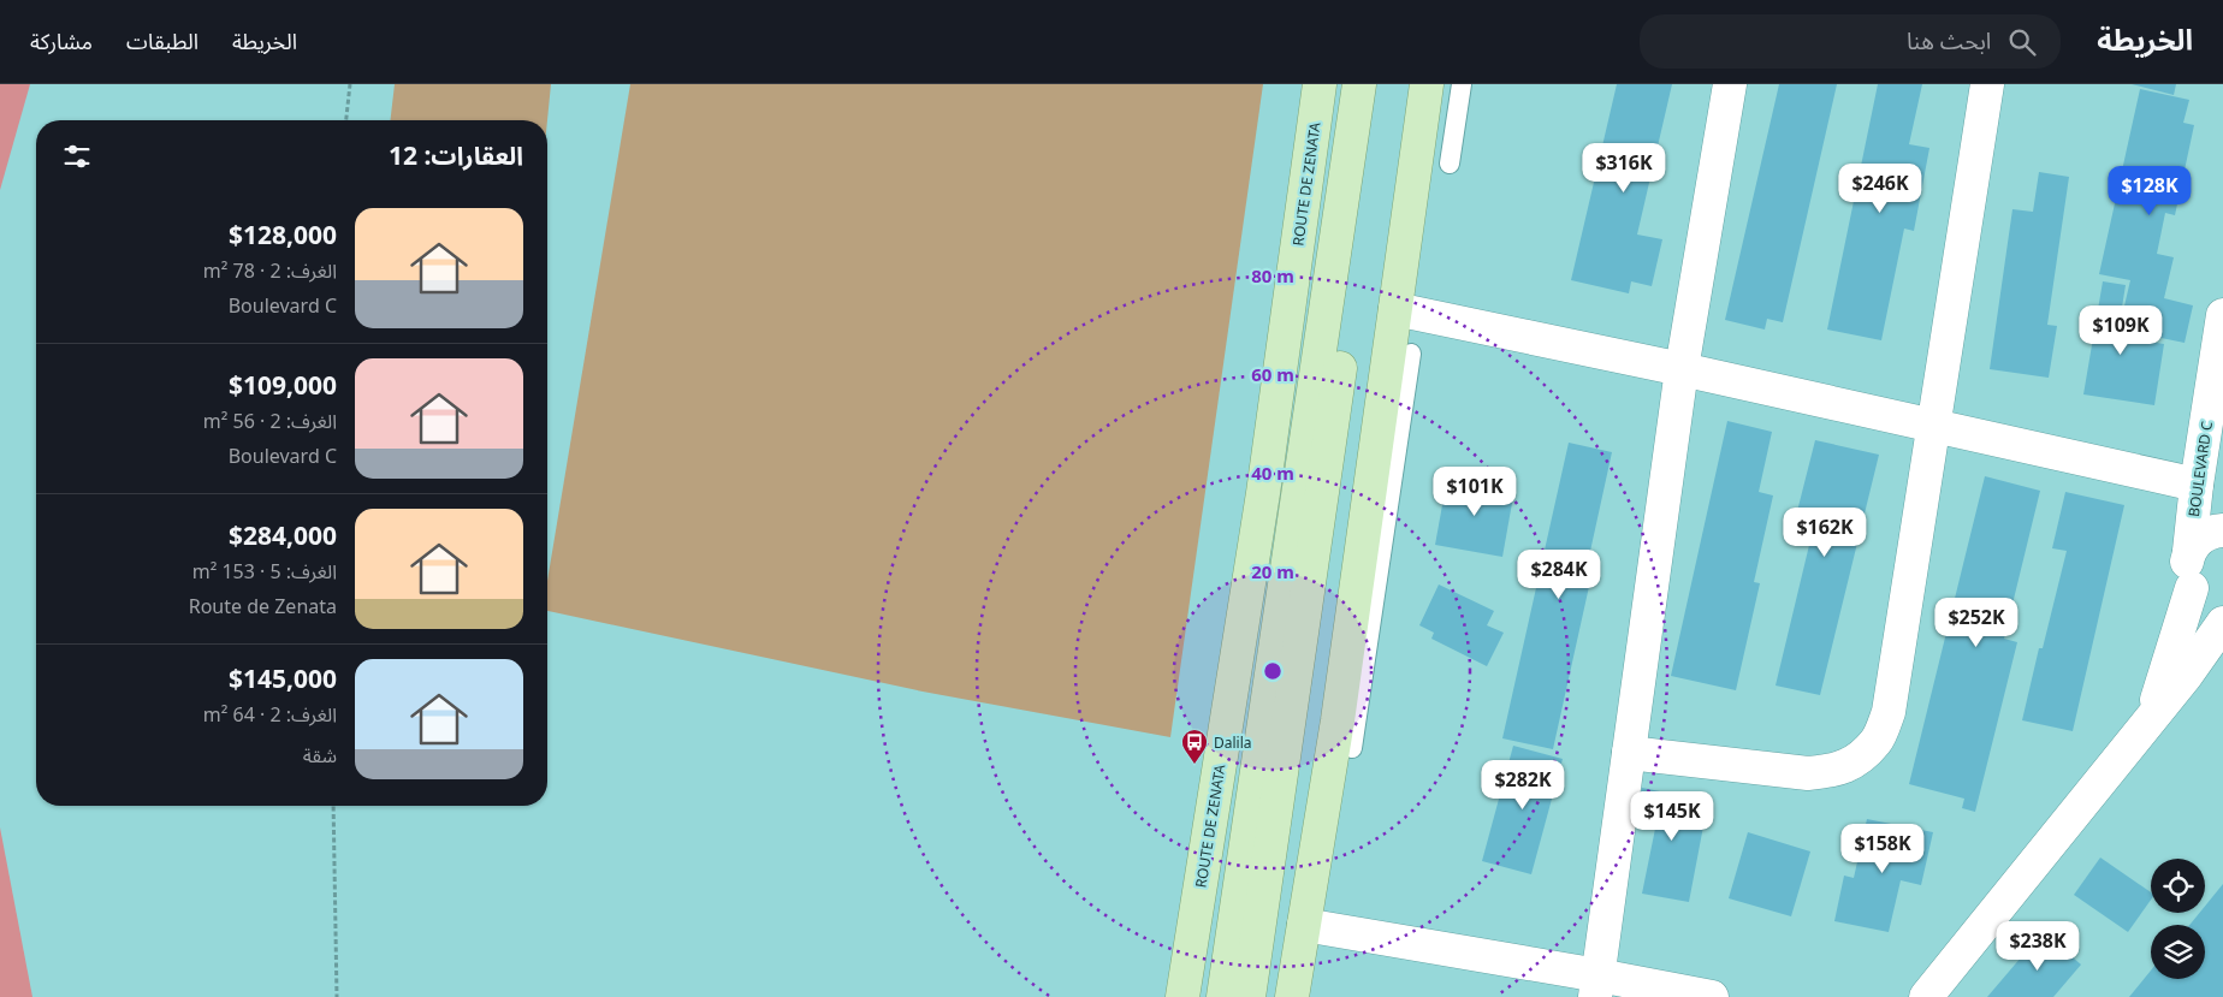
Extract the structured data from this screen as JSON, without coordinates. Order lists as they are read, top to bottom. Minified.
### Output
{"streets":{"main road":["ROUTE DE ZENATA"],"street":["BOULEVARD C"]},"places":{"bus stop":["Dalila"]},"page":{"header":"الخريطة","search":"ابحث هنا","nav":["الخريطة","الطبقات","مشاركة"],"heading":"العقارات: 12","price":["$316K","$246K","$128K","$109K","$101K","$162K","$284K","$252K","$282K","$145K","$158K","$238K"],"list":[{"name":"$128,000","note":"الغرف: 2 · 78 m² · Boulevard C"},{"name":"$109,000","note":"الغرف: 2 · 56 m² · Boulevard C"},{"name":"$284,000","note":"الغرف: 5 · 153 m² · Route de Zenata"},{"name":"$145,000","note":"الغرف: 2 · 64 m² · شقة"}]},"rings":["80 m","60 m","40 m","20 m"]}
